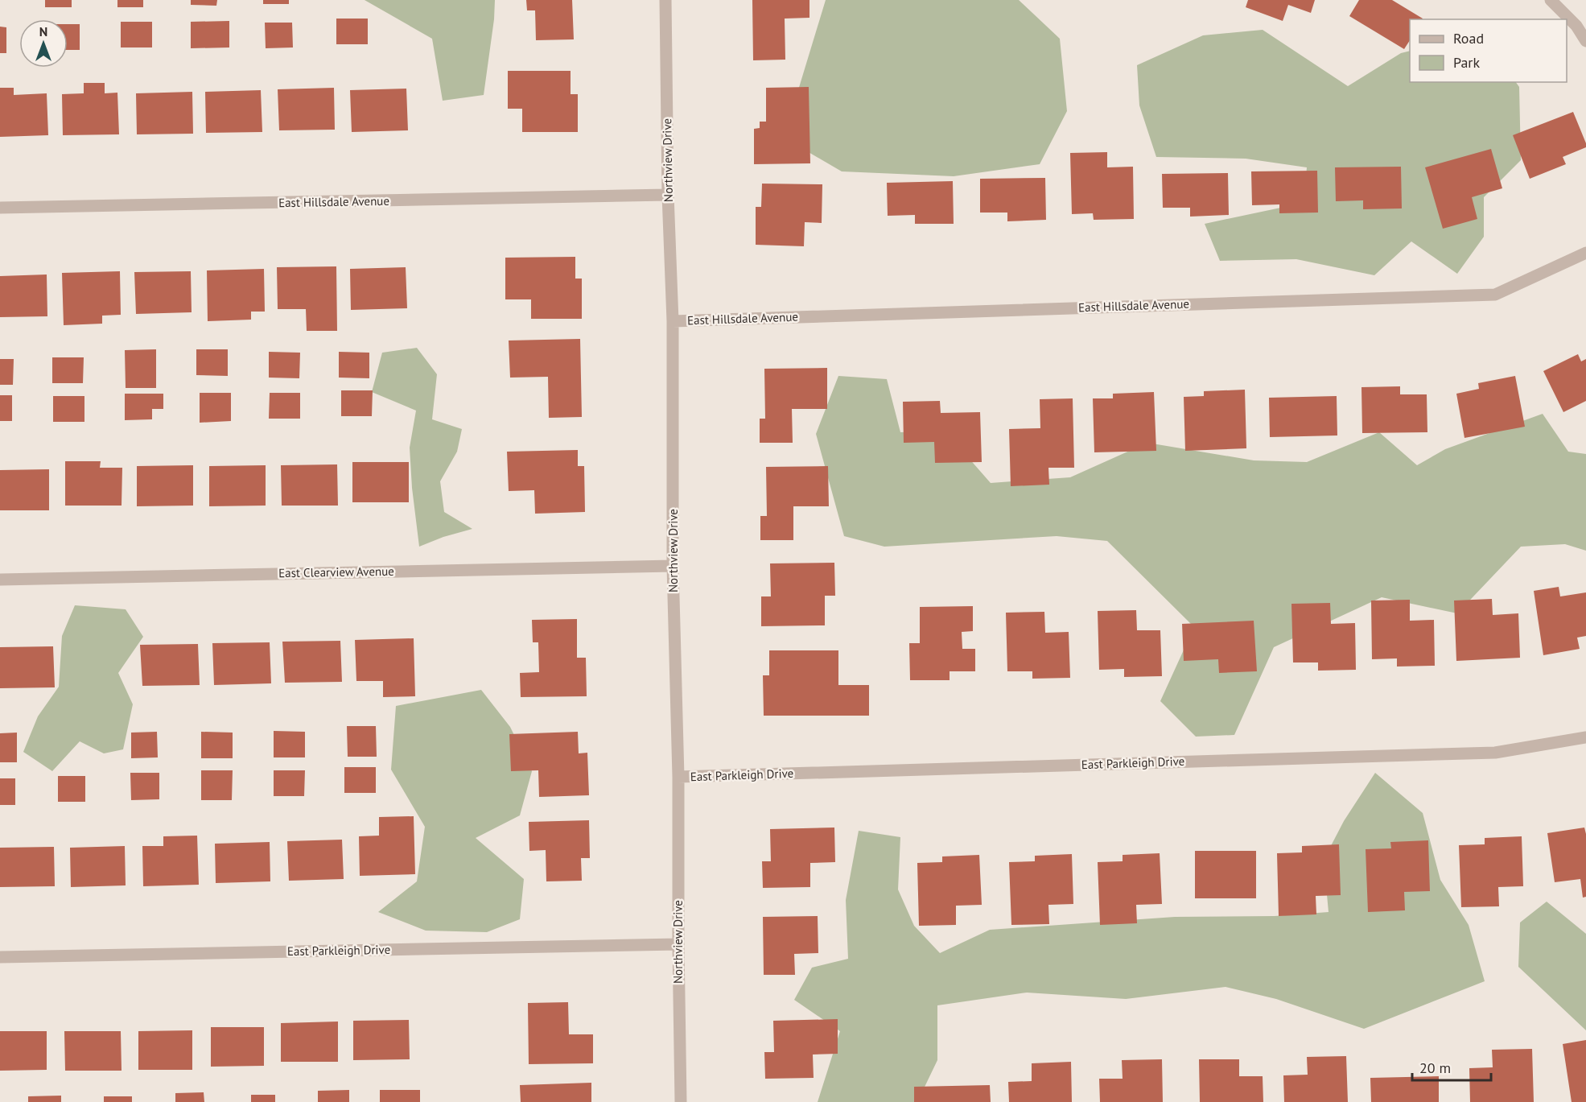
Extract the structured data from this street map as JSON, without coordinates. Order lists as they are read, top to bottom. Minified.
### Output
{"streets":{"street":["Northview Drive","East Hillsdale Avenue","East Clearview Avenue","East Parkleigh Drive"]},"crossings":[["Northview Drive","East Hillsdale Avenue"],["Northview Drive","East Clearview Avenue"],["Northview Drive","East Parkleigh Drive"]],"legend":["Road","Park"],"scale_bar":"20 m","north":"top"}
